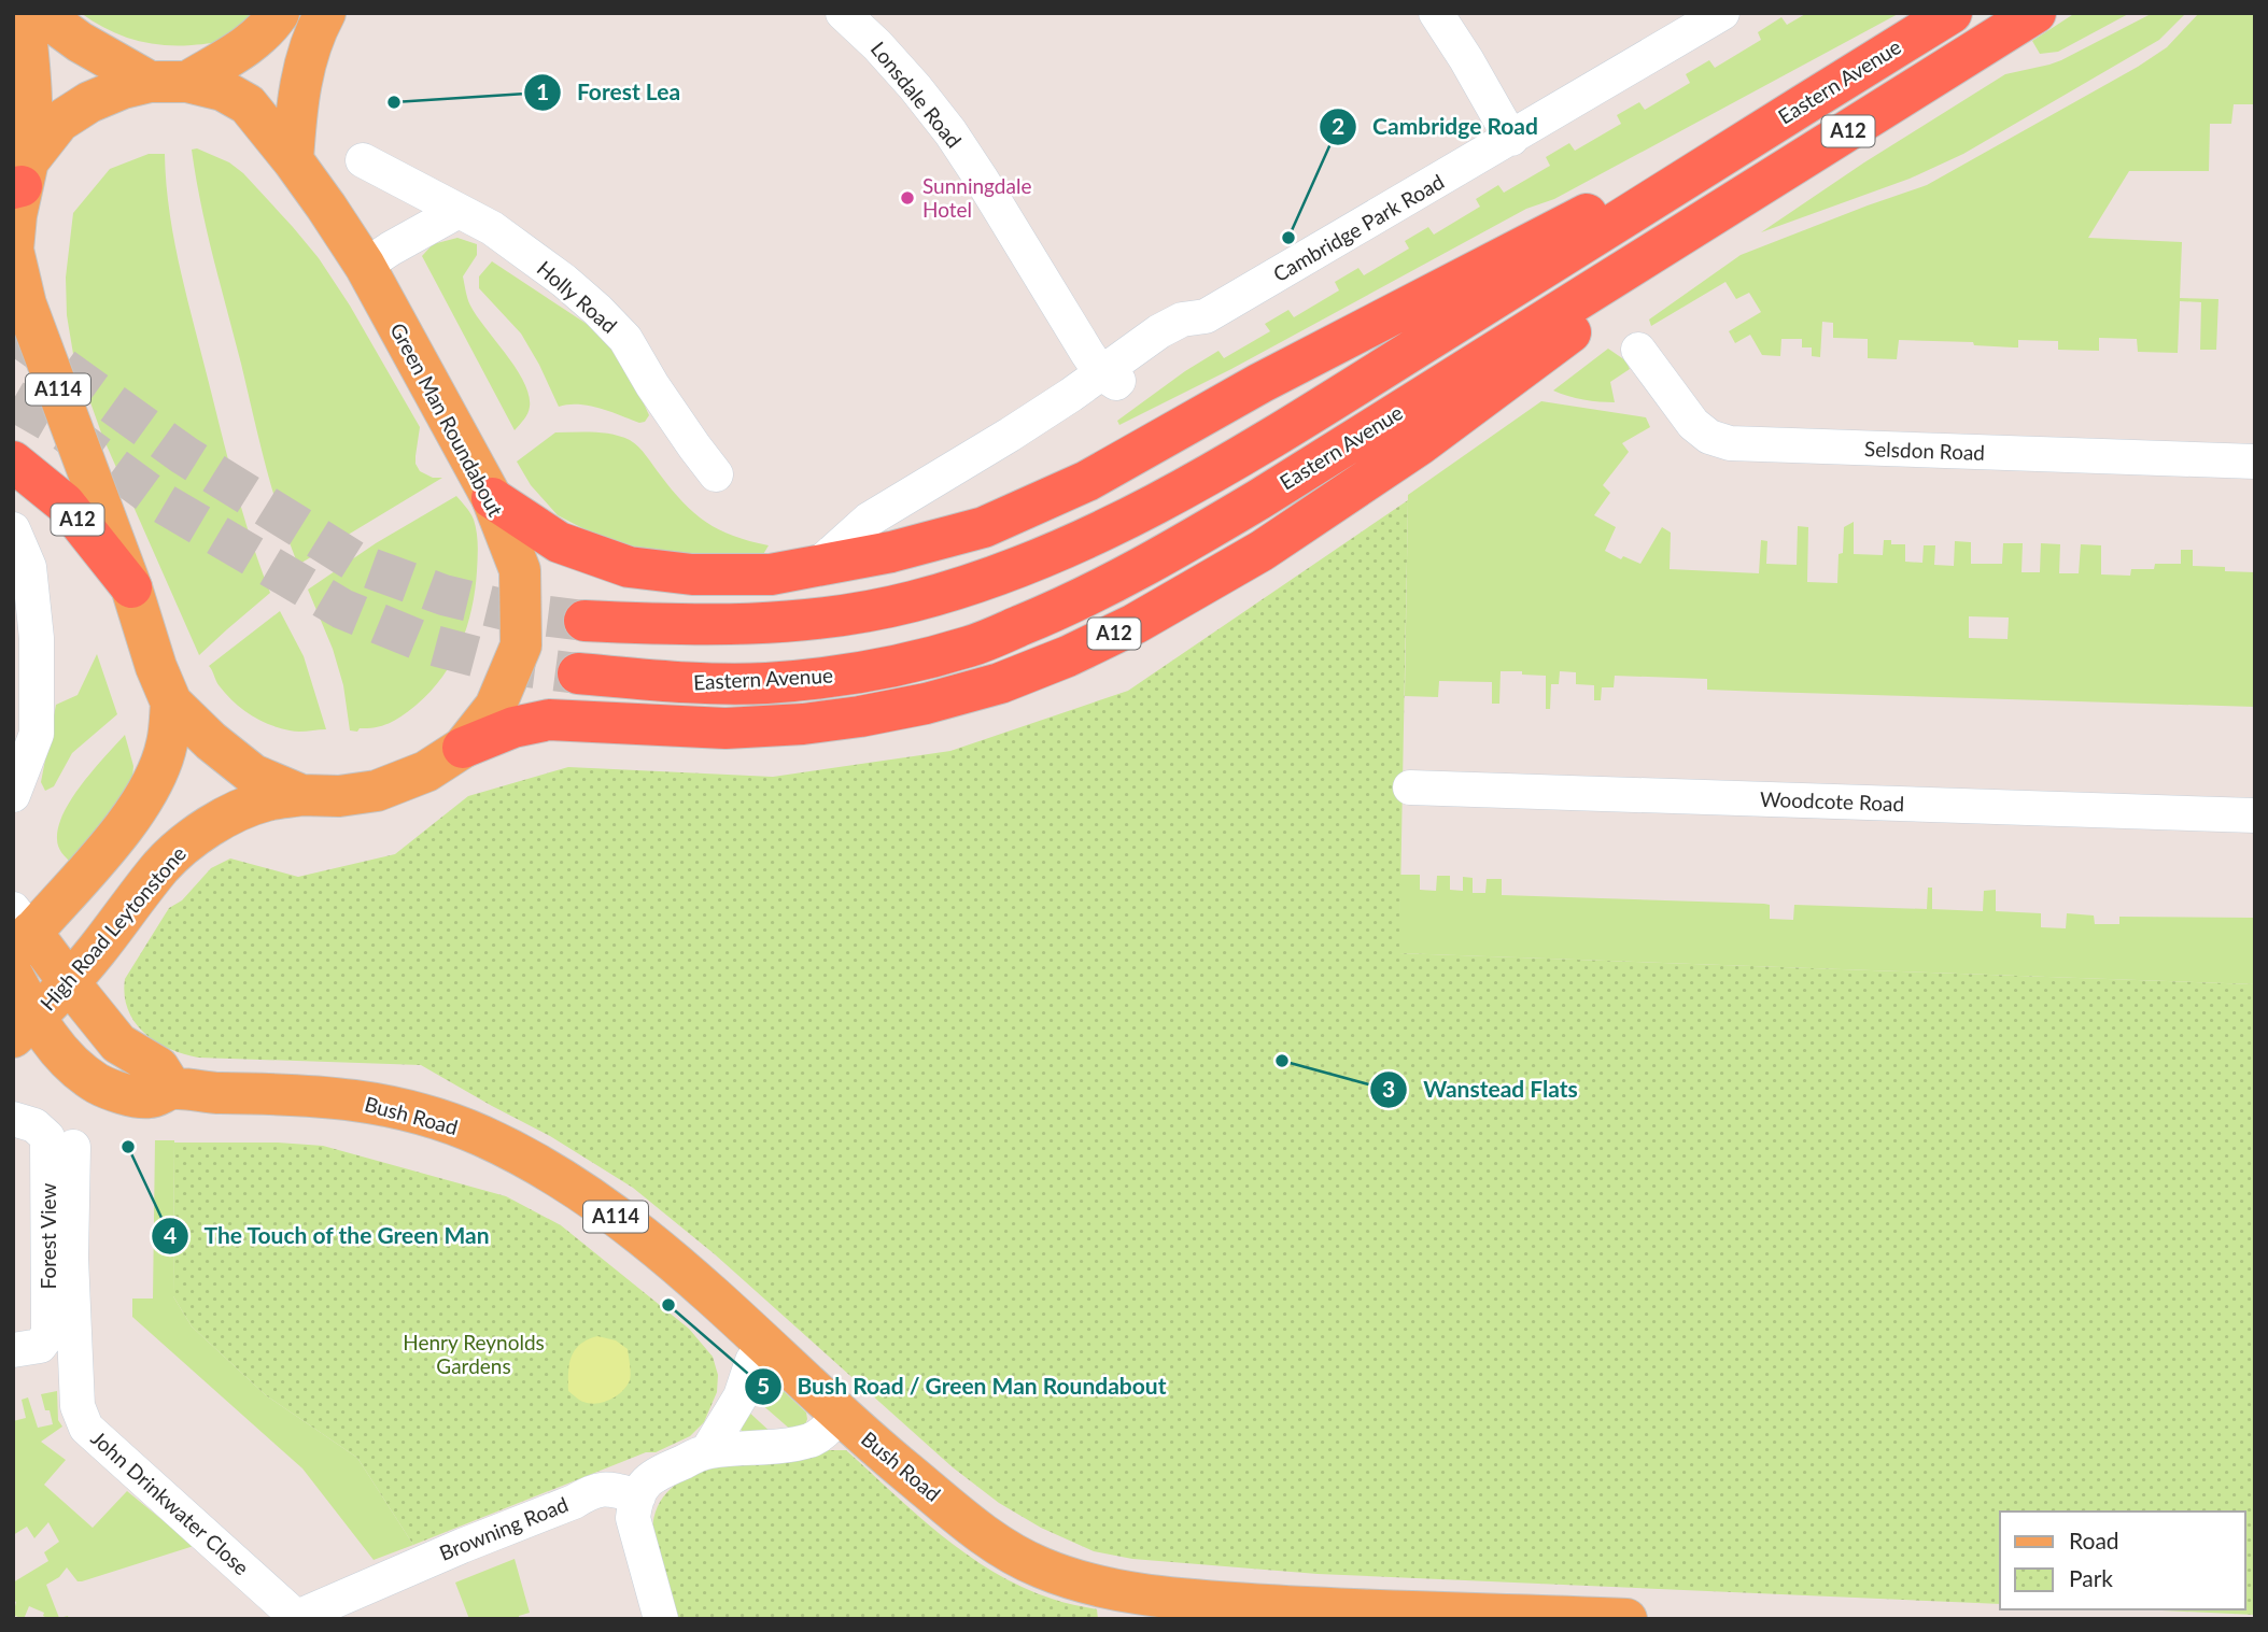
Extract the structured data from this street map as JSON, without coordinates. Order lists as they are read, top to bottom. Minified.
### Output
{"streets":{"highway":["Eastern Avenue","A12"],"main road":["A114","Green Man Roundabout","High Road Leytonstone","Bush Road"],"street":["Lonsdale Road","Cambridge Park Road","Holly Road","Selsdon Road","Woodcote Road","Forest View","John Drinkwater Close","Browning Road"]},"crossings":[["Eastern Avenue","A12"],["Lonsdale Road","Cambridge Park Road"],["A12","Green Man Roundabout"],["A114","Green Man Roundabout"],["A114","High Road Leytonstone"],["A114","Bush Road"],["Green Man Roundabout","High Road Leytonstone"],["High Road Leytonstone","Bush Road"],["John Drinkwater Close","Browning Road"]],"parks":["Henry Reynolds Gardens"],"places":["Forest Lea","Sunningdale Hotel","Cambridge Road","Wanstead Flats","The Touch of the Green Man","Bush Road / Green Man Roundabout"],"legend":["Road","Park"]}
